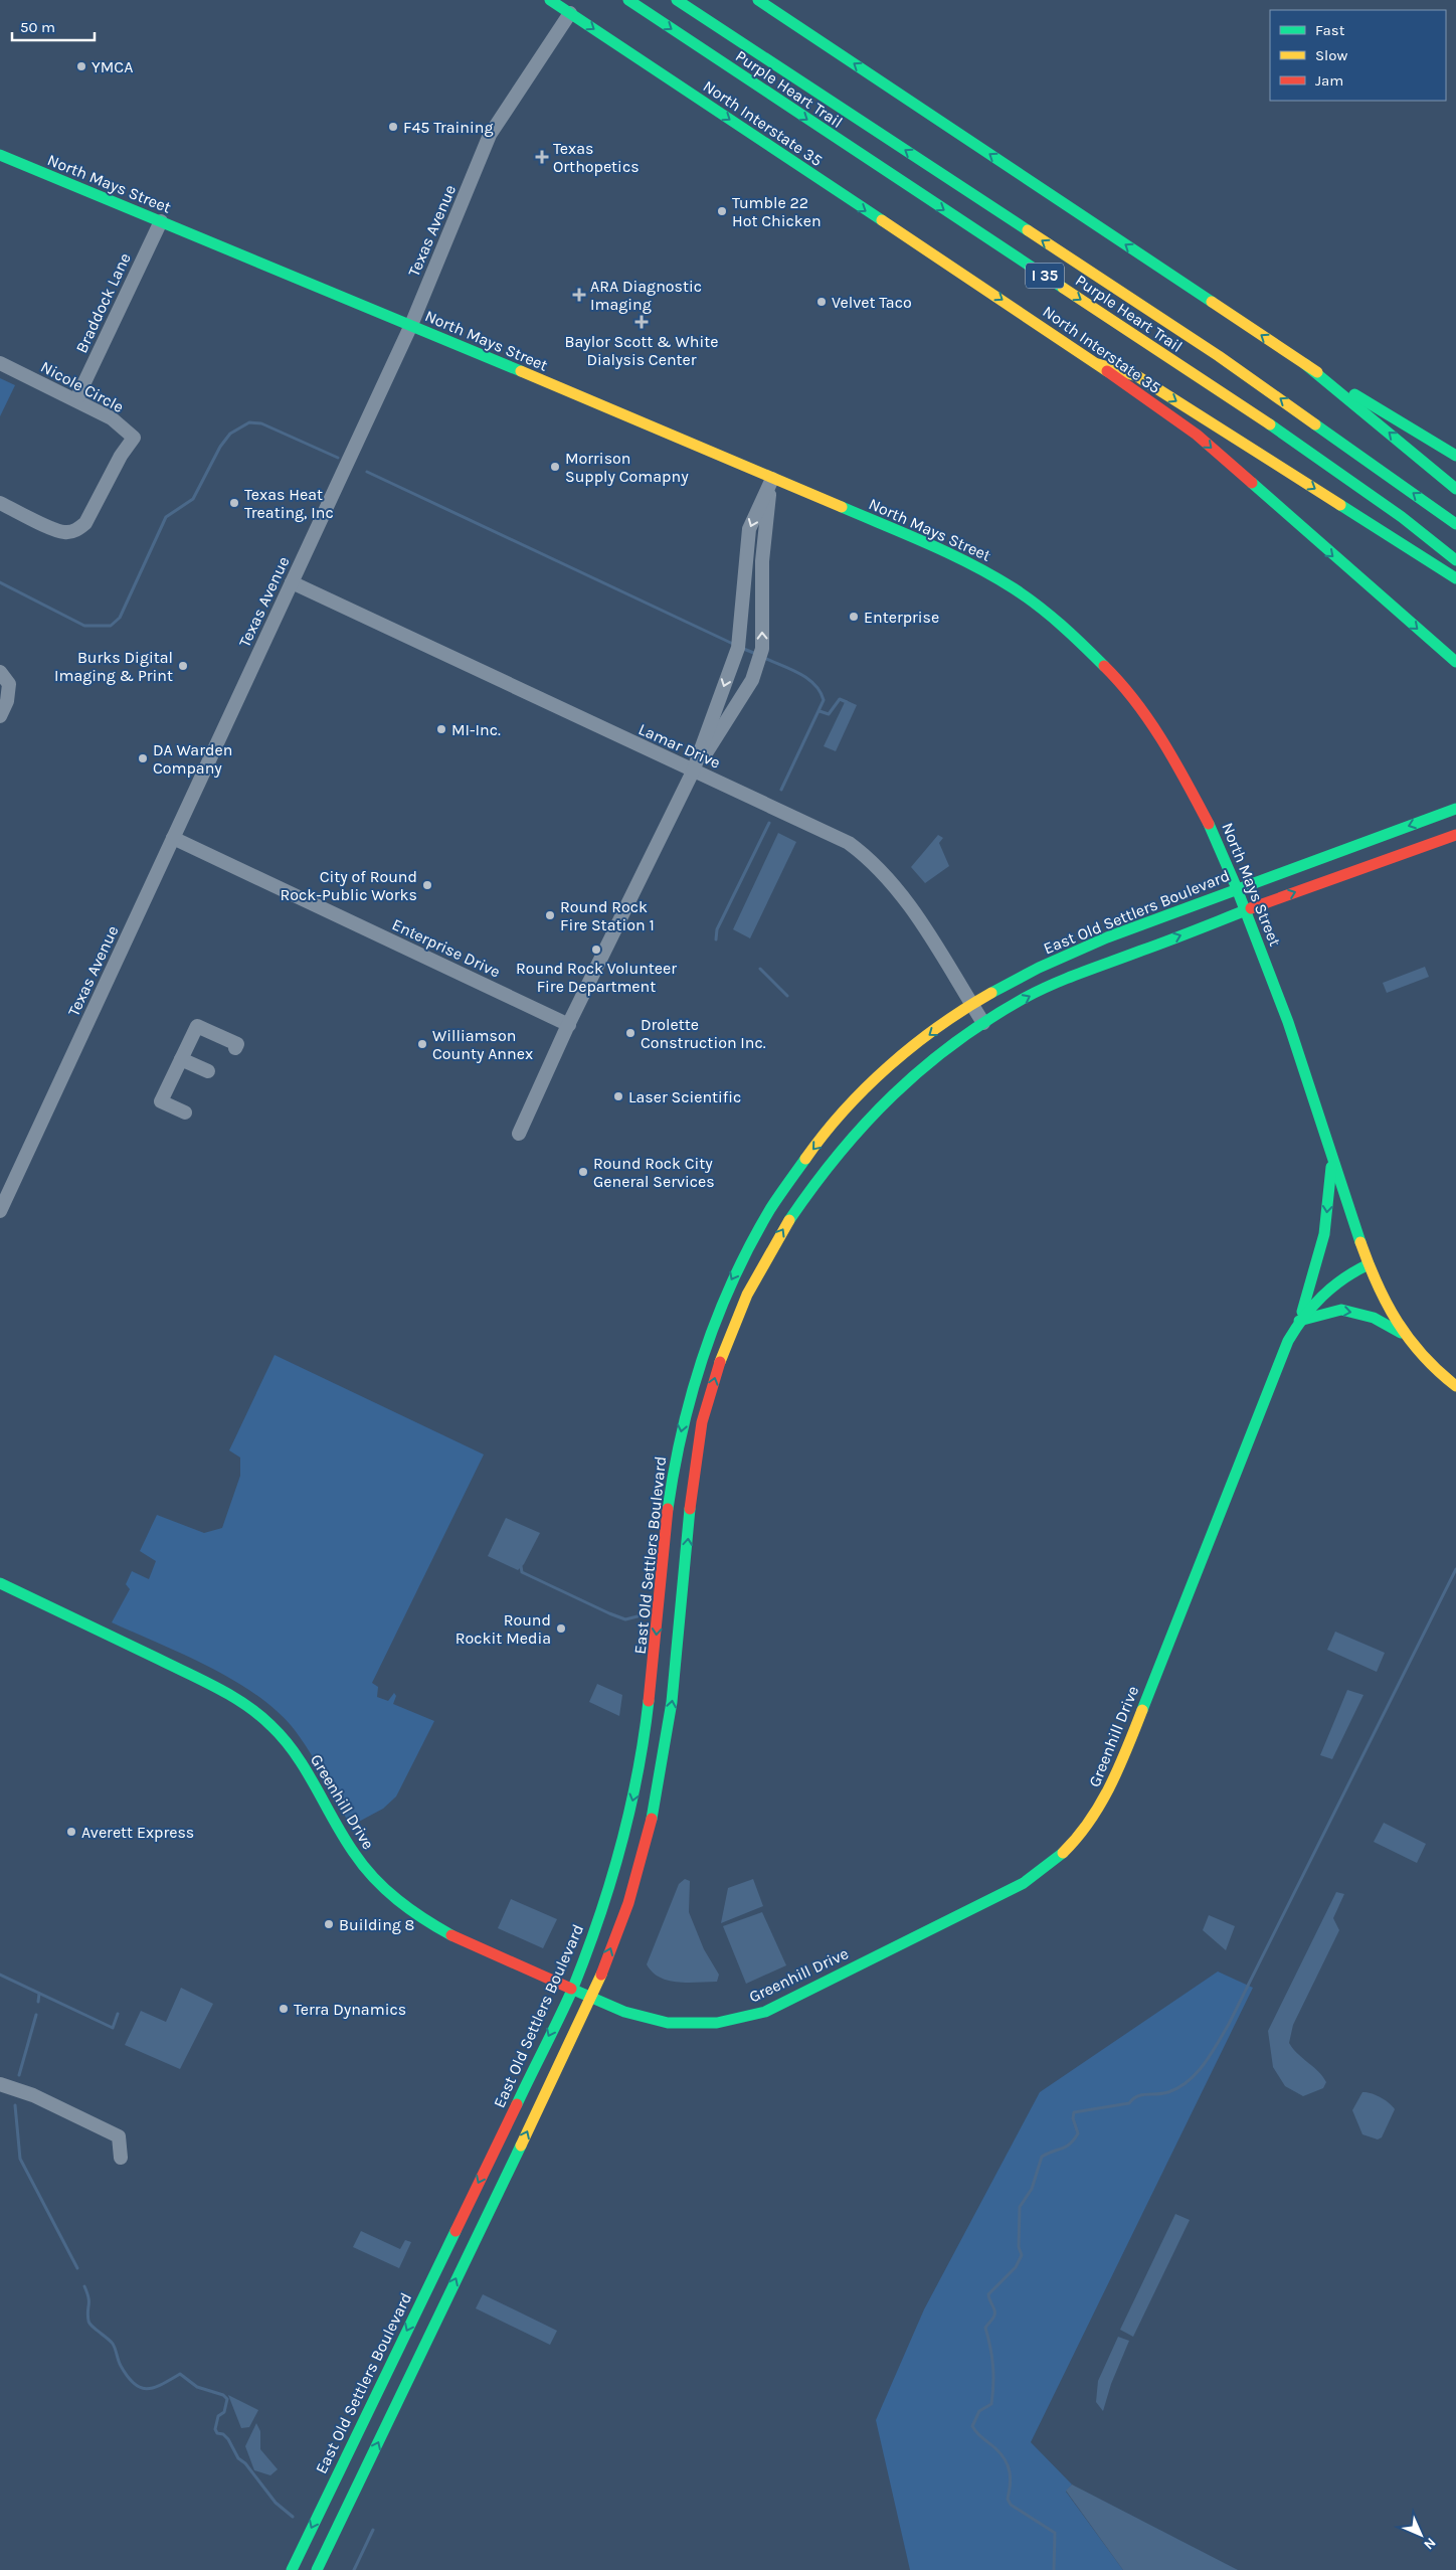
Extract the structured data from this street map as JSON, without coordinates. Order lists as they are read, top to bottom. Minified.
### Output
{"streets":{"main road":["Purple Heart Trail","North Interstate 35","North Mays Street","I 35","East Old Settlers Boulevard","Greenhill Drive"],"street":["Texas Avenue","Braddock Lane","Nicole Circle","Lamar Drive","Enterprise Drive"]},"crossings":[["North Interstate 35","Texas Avenue"],["North Mays Street","Texas Avenue"],["North Mays Street","Braddock Lane"],["North Mays Street","East Old Settlers Boulevard"],["North Mays Street","Greenhill Drive"],["Texas Avenue","Lamar Drive"],["Texas Avenue","Enterprise Drive"],["Braddock Lane","Nicole Circle"],["Lamar Drive","East Old Settlers Boulevard"],["East Old Settlers Boulevard","Greenhill Drive"]],"places":{"other":["YMCA","F45 Training","Tumble 22 Hot Chicken","Velvet Taco","Morrison Supply Comapny","Texas Heat Treating, Inc","Enterprise","Burks Digital Imaging & Print","MI-Inc.","DA Warden Company","City of Round Rock-Public Works","Round Rock Fire Station 1","Round Rock Volunteer Fire Department","Drolette Construction Inc.","Williamson County Annex","Laser Scientific","Round Rock City General Services","Round Rockit Media","Averett Express","Building 8","Terra Dynamics"],"health":["Texas Orthopetics","ARA Diagnostic Imaging","Baylor Scott & White Dialysis Center"]},"legend":["Fast","Slow","Jam"],"scale_bar":"50 m","north":"bottom right"}
